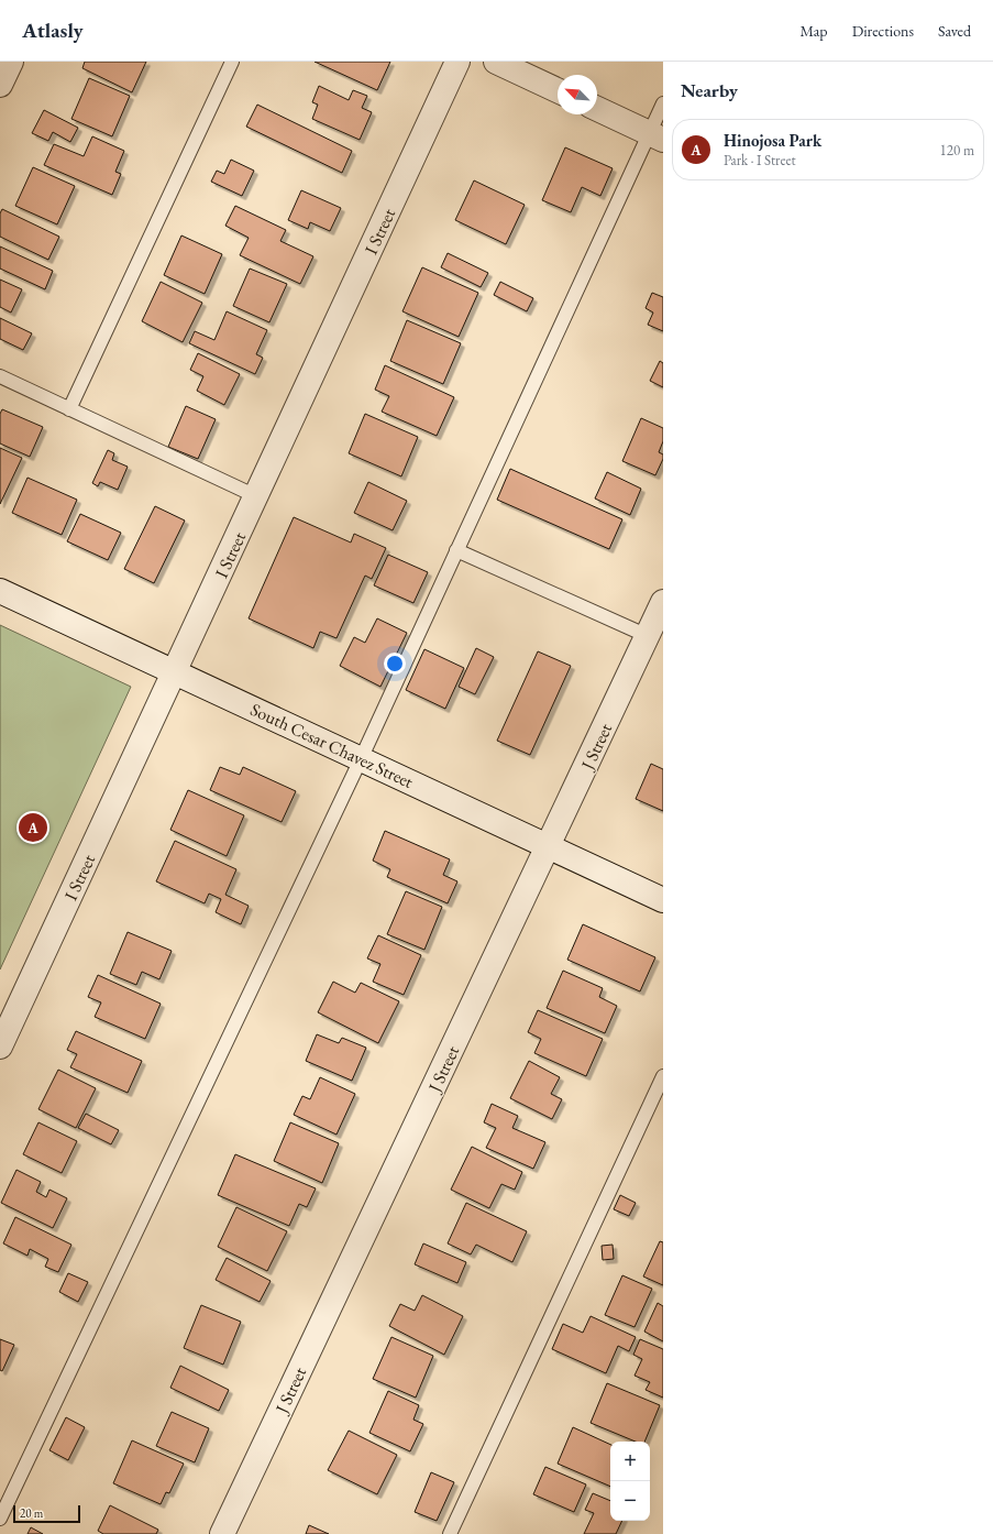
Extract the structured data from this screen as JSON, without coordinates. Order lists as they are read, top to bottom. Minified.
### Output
{"streets":{"street":["I Street","South Cesar Chavez Street","J Street"]},"crossings":[["I Street","South Cesar Chavez Street"],["South Cesar Chavez Street","J Street"]],"scale_bar":"20 m","north":"top left","page":{"header":"Atlasly","nav":["Map","Directions","Saved"],"heading":"Nearby","list":[{"mark":"A","name":"Hinojosa Park","note":"Park · I Street","value":"120 m"}],"pins":"A","map_buttons":["+","−"],"scale":"20 m"}}
